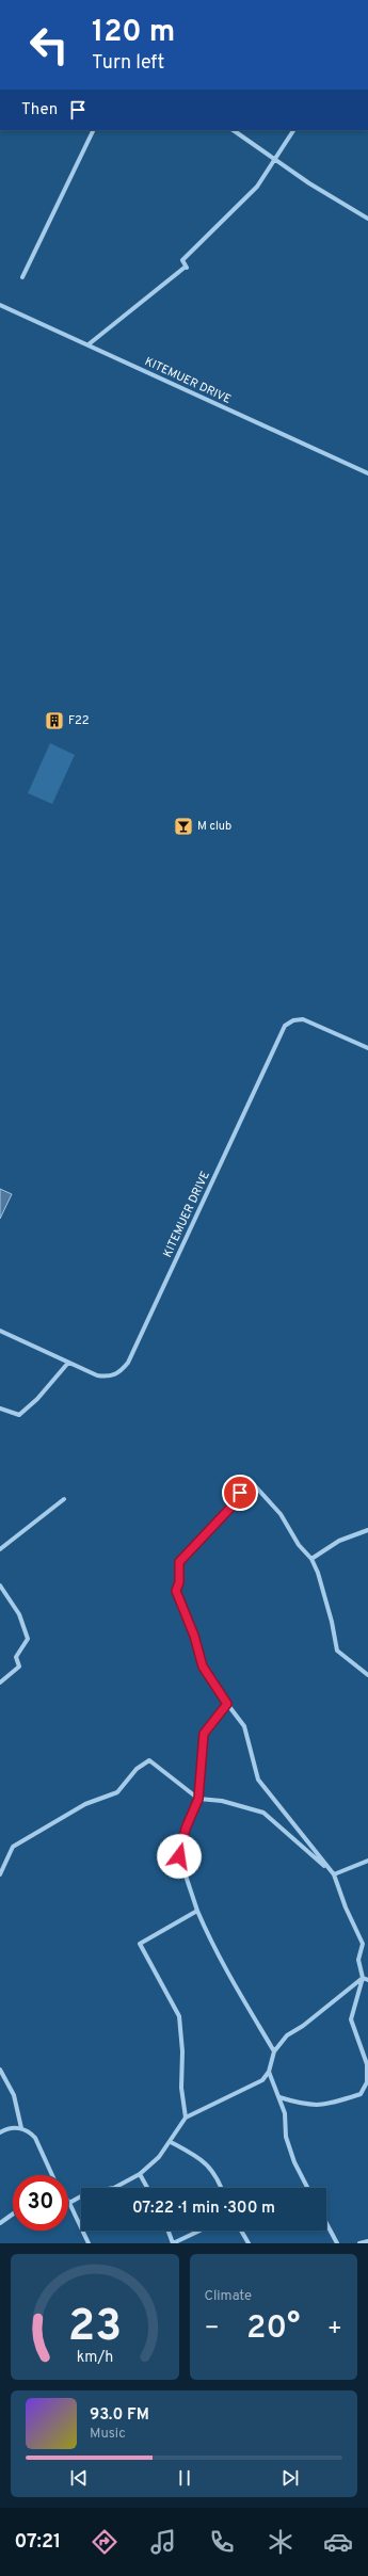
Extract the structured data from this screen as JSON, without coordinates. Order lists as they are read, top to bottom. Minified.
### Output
{"streets":{"street":["KITEMUER DRIVE"]},"places":{"building":["F22"],"bar":["M club"]},"page":{"turn":["120 m","Turn left"],"then":"Then","limit":"30","trip":"07:22 · 1 min · 300 m","tile":"Climate","heat":["−","20°","+"],"song":["93.0 FM","Music"],"tabs":"07:21","gauge":["23","km/h"]}}
